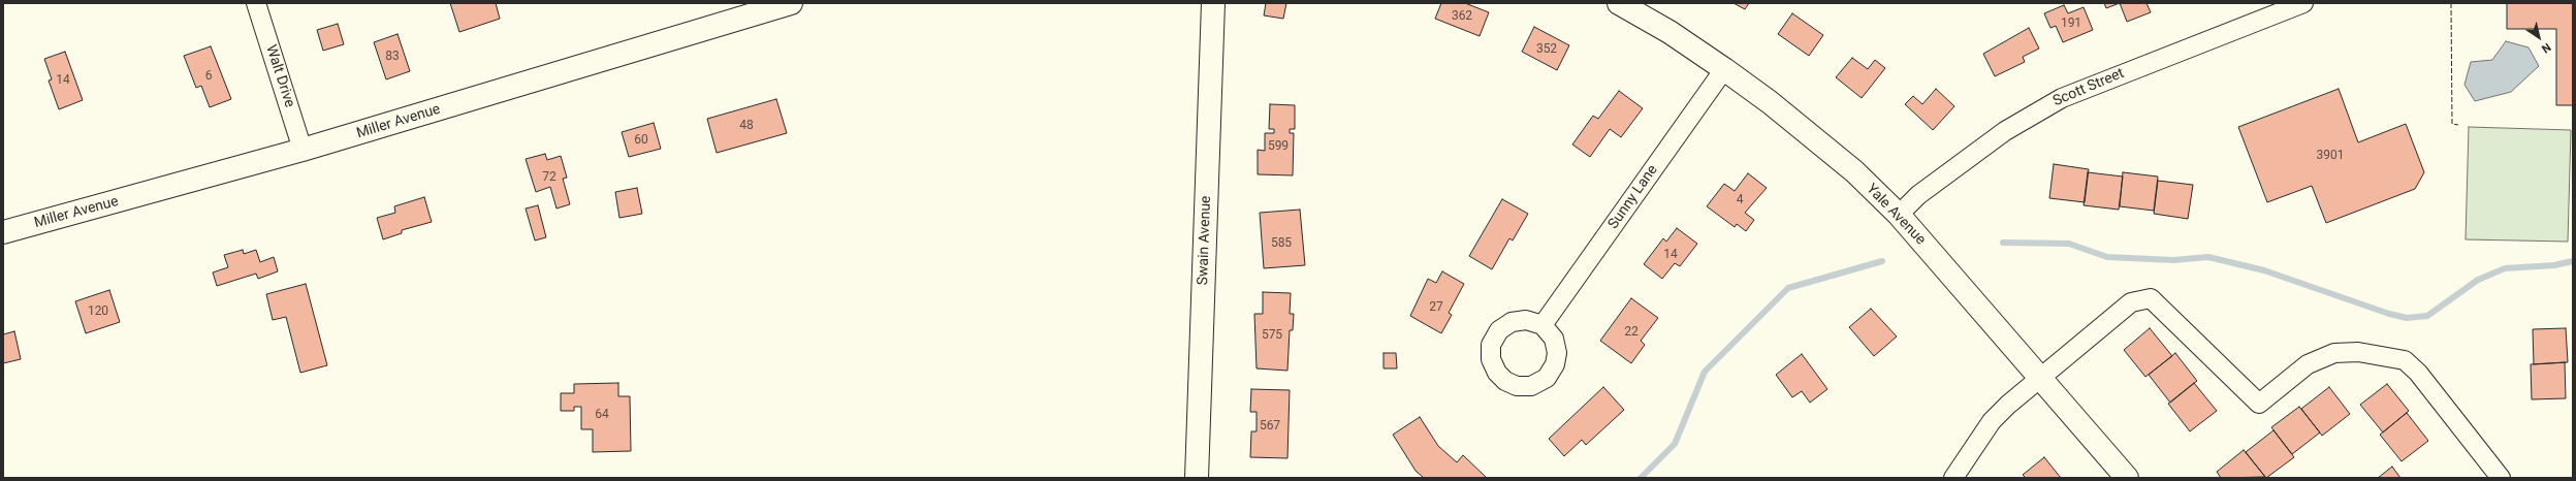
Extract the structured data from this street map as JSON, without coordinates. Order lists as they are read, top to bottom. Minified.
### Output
{"streets":{"main road":["Miller Avenue","Yale Avenue","Swain Avenue"],"street":["Walt Drive","Scott Street","Sunny Lane"]},"crossings":[["Walt Drive","Miller Avenue"],["Scott Street","Yale Avenue"],["Sunny Lane","Yale Avenue"]],"house_numbers":["362","191","352","83","6","14","48","60","599","3901","72","4","585","14","27","120","22","575","64","567"],"north":"bottom right"}
